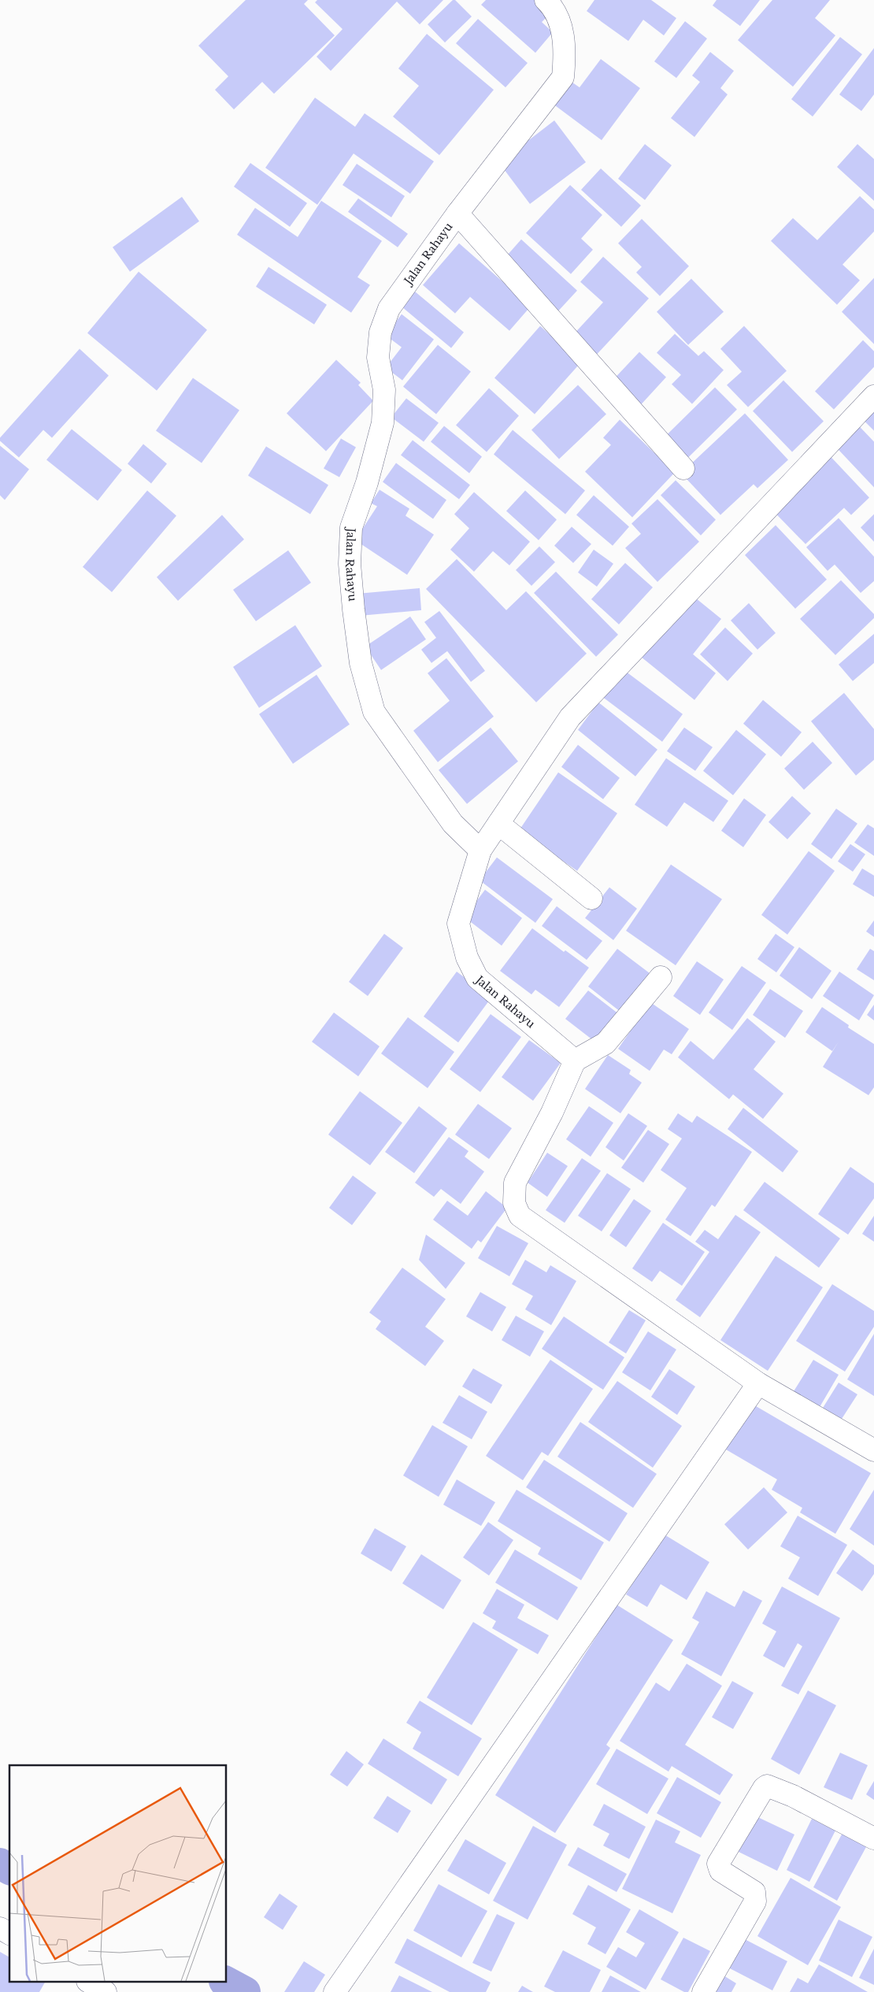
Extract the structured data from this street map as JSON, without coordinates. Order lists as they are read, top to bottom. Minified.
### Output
{"streets":{"street":["Jalan Rahayu"]}}
